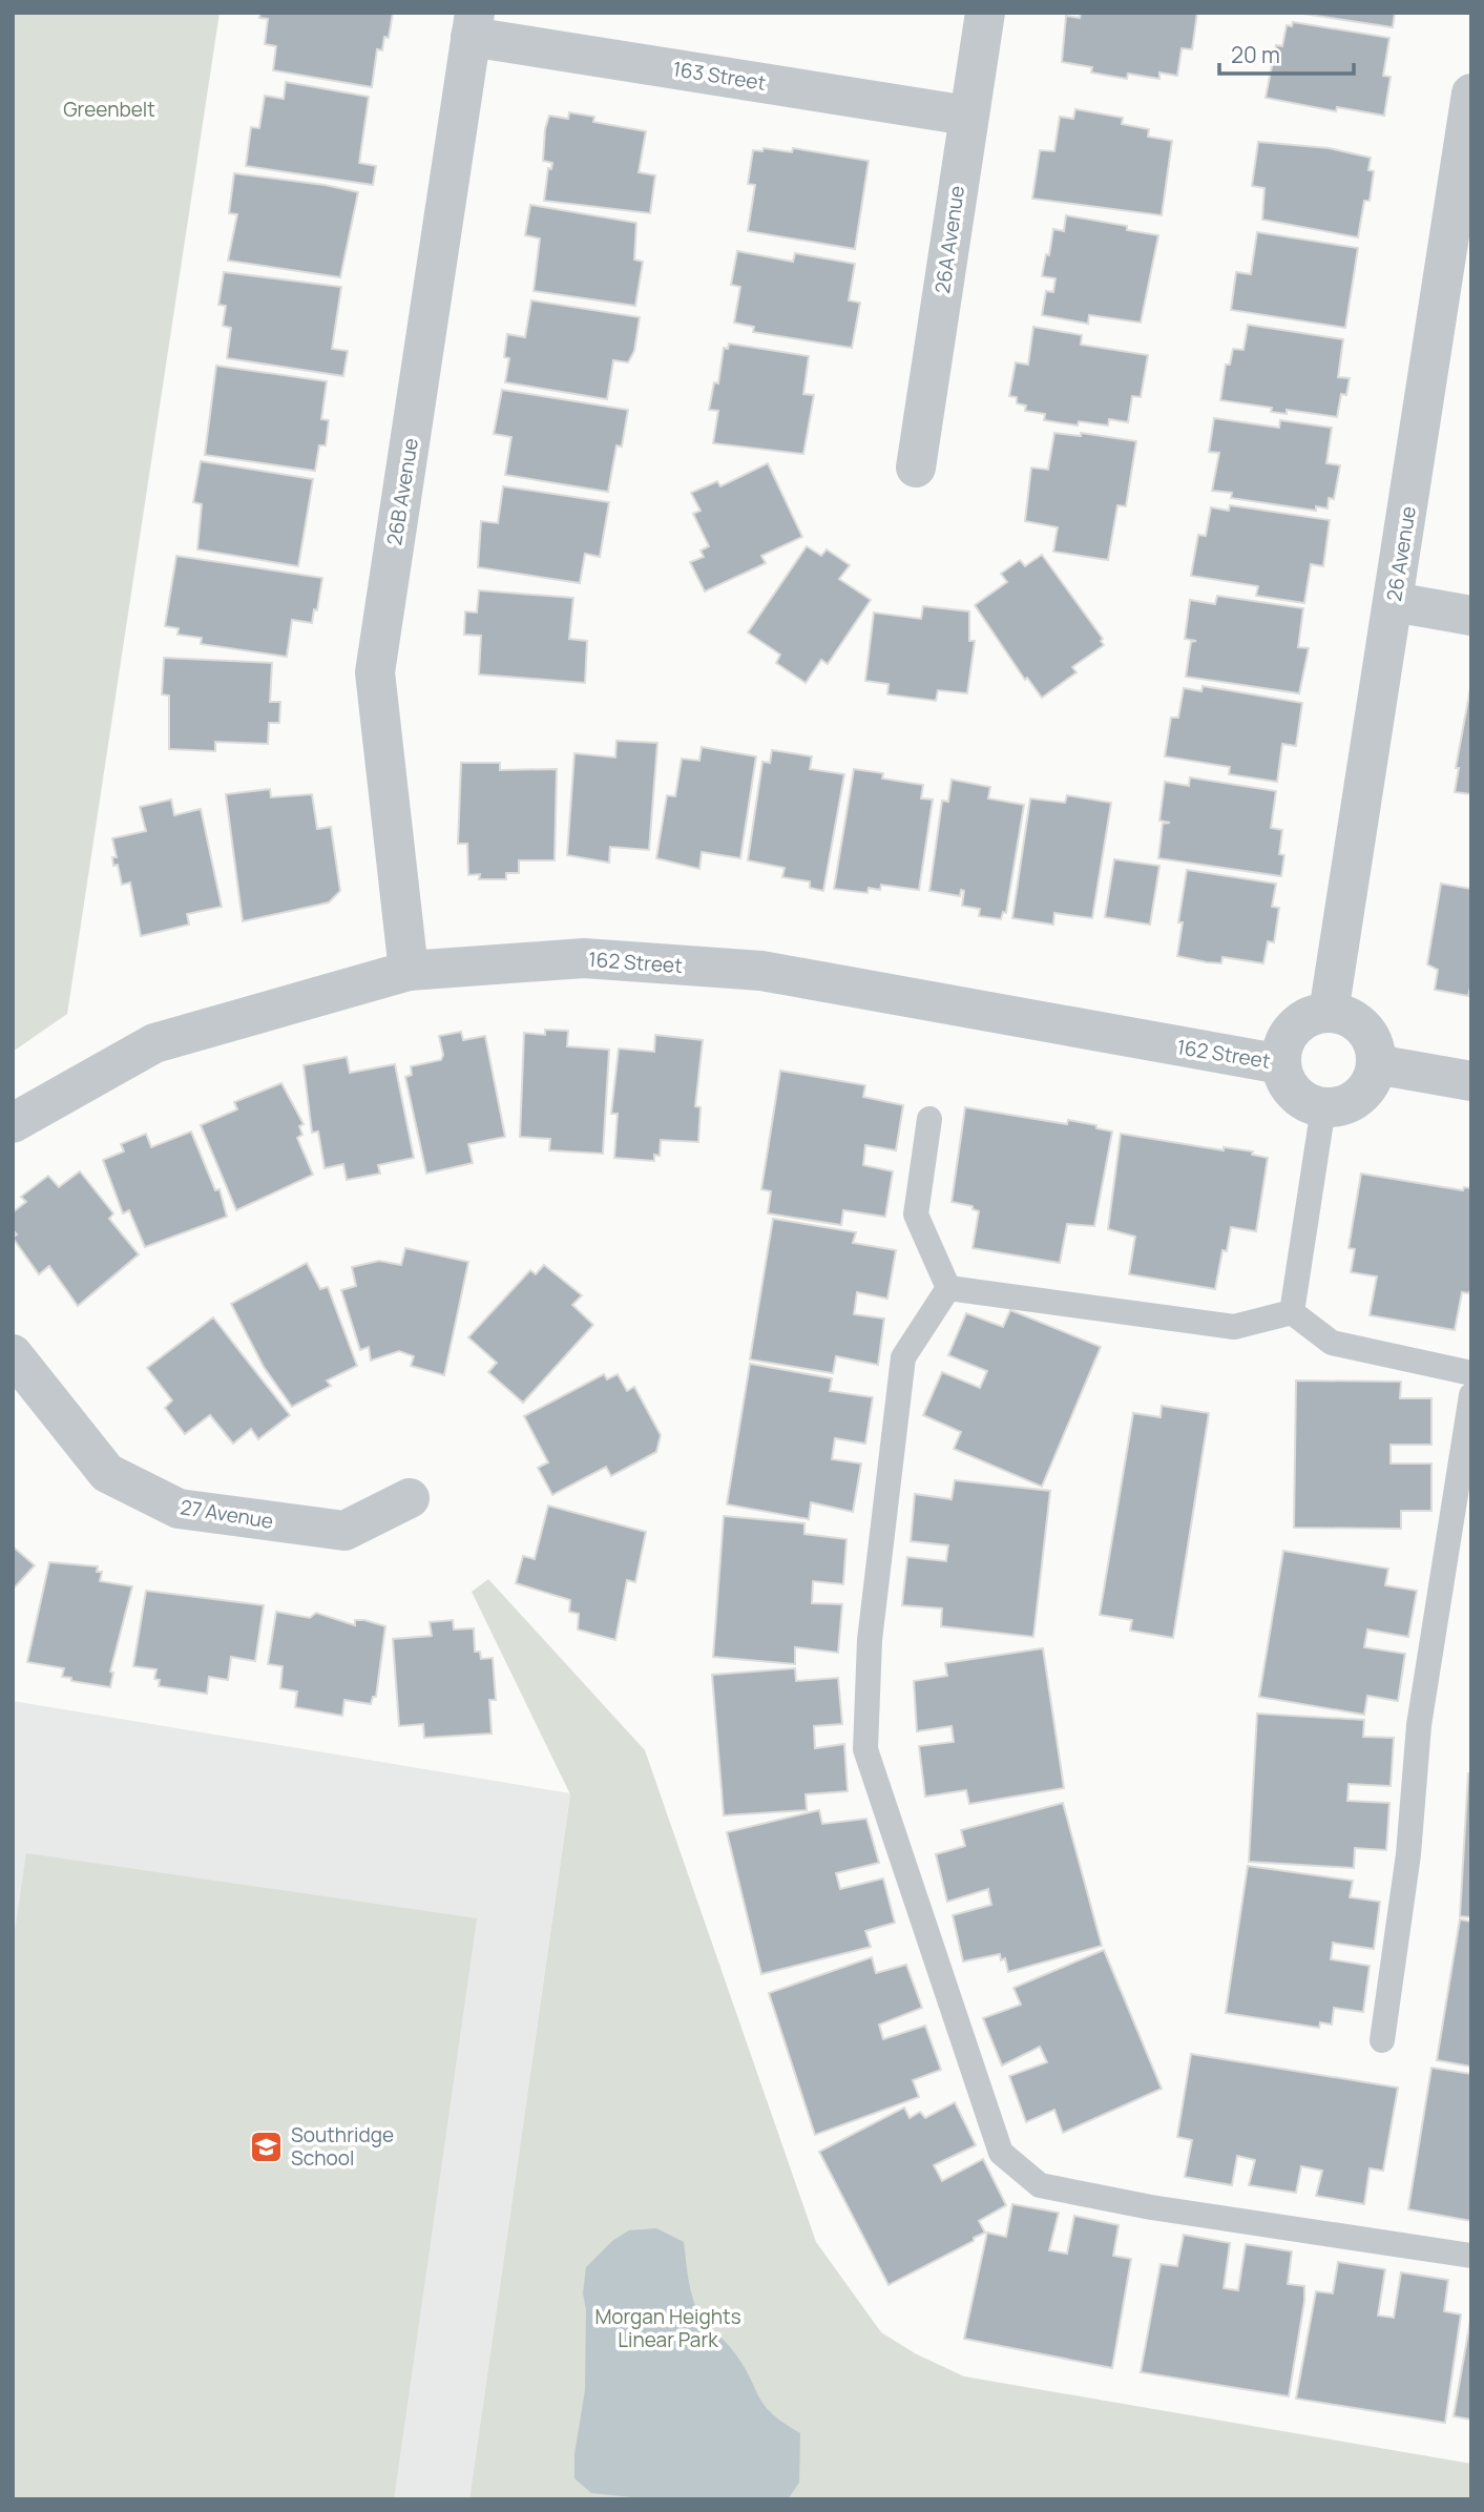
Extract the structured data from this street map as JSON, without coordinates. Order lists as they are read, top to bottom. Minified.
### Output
{"streets":{"street":["163 Street","26A Avenue","26B Avenue","26 Avenue","162 Street","27 Avenue"]},"crossings":[["163 Street","26A Avenue"],["163 Street","26B Avenue"],["26B Avenue","162 Street"],["26 Avenue","162 Street"]],"parks":["Greenbelt","Morgan Heights Linear Park"],"places":{"school or university":["Southridge School"]},"scale_bar":"20 m"}
